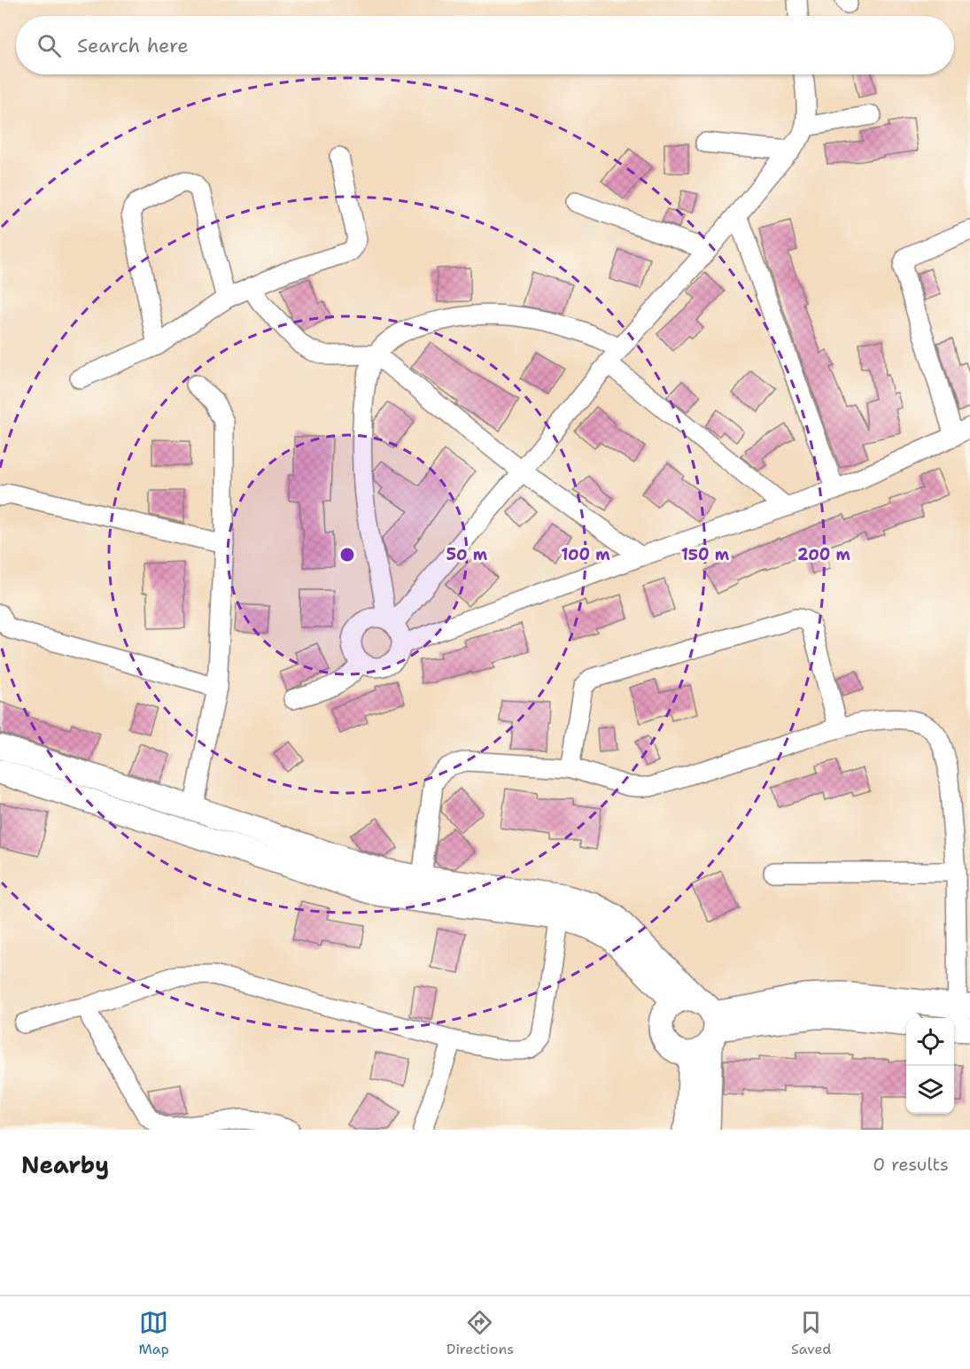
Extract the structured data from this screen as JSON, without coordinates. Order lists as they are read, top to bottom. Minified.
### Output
{"page":{"search":"Search here","heading":["Nearby","0 results"],"nav":["Map","Directions","Saved"]},"rings":["50 m","100 m","150 m","200 m"]}
